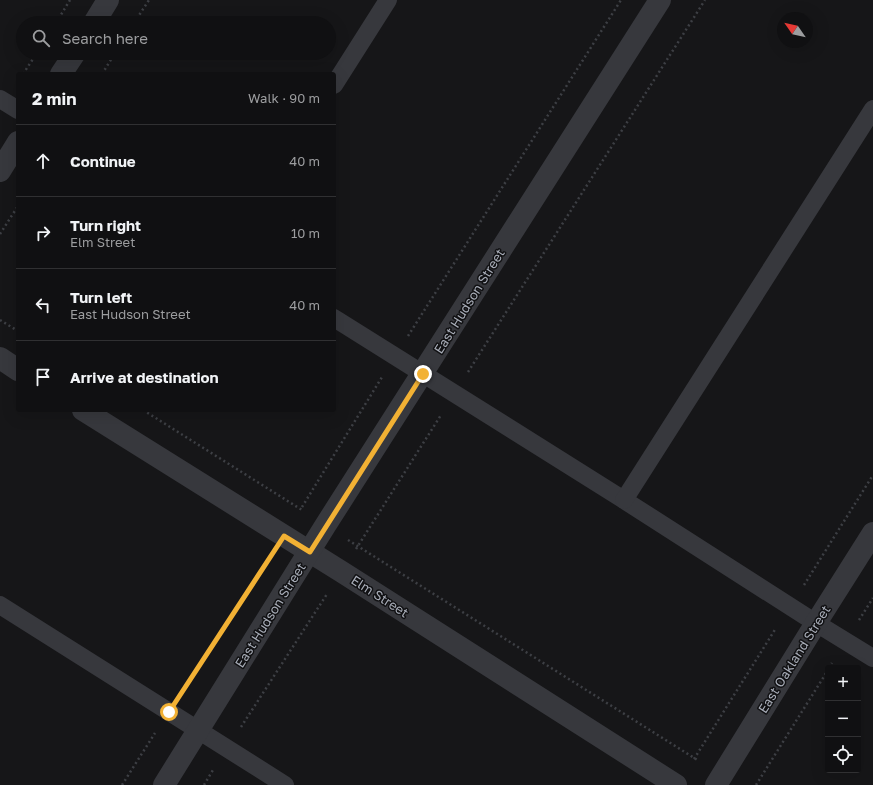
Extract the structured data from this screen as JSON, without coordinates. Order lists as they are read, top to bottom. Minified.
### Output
{"streets":{"street":["East Hudson Street","Elm Street","East Oakland Street"]},"crossings":[["East Hudson Street","Elm Street"]],"north":"top left","page":{"search":"Search here","heading":["2 min","Walk · 90 m"],"list":[["Continue","40 m"],["Turn right","Elm Street","10 m"],["Turn left","East Hudson Street","40 m"],"Arrive at destination"],"map_buttons":["+","−"]}}
